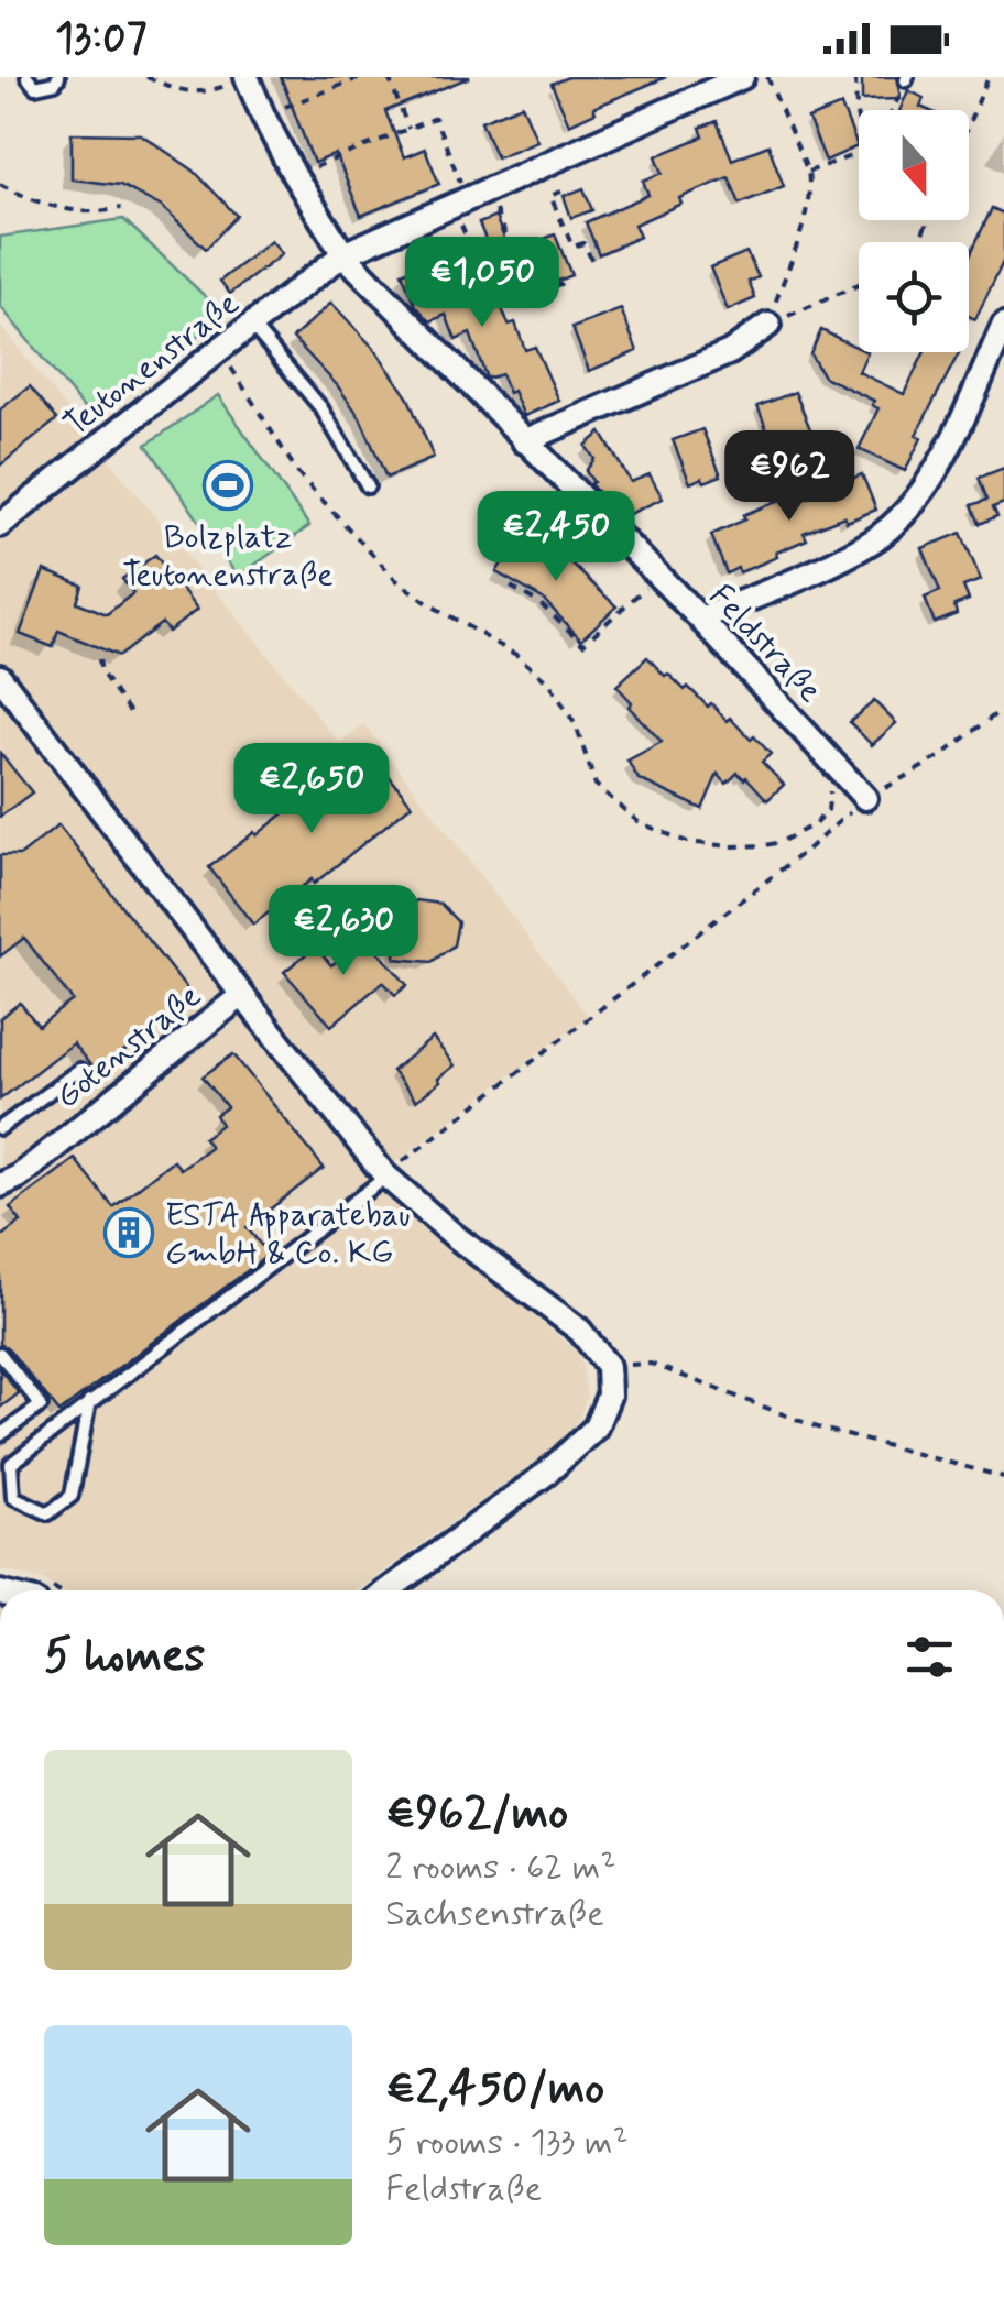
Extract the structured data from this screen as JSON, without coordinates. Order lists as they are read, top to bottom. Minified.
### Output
{"streets":{"street":["Teutonenstraße","Feldstraße","Gotenstraße"]},"crossings":[["Teutonenstraße","Feldstraße"]],"places":{"sports":["Bolzplatz Teutonenstraße"],"building":["ESTA Apparatebau GmbH & Co. KG"]},"north":"bottom","page":{"status":"13:07","price":["€1,050","€962","€2,450","€2,650","€2,630"],"heading":"5 homes","list":[{"name":"€962/mo","note":"2 rooms · 62 m² · Sachsenstraße"},{"name":"€2,450/mo","note":"5 rooms · 133 m² · Feldstraße"}]}}
